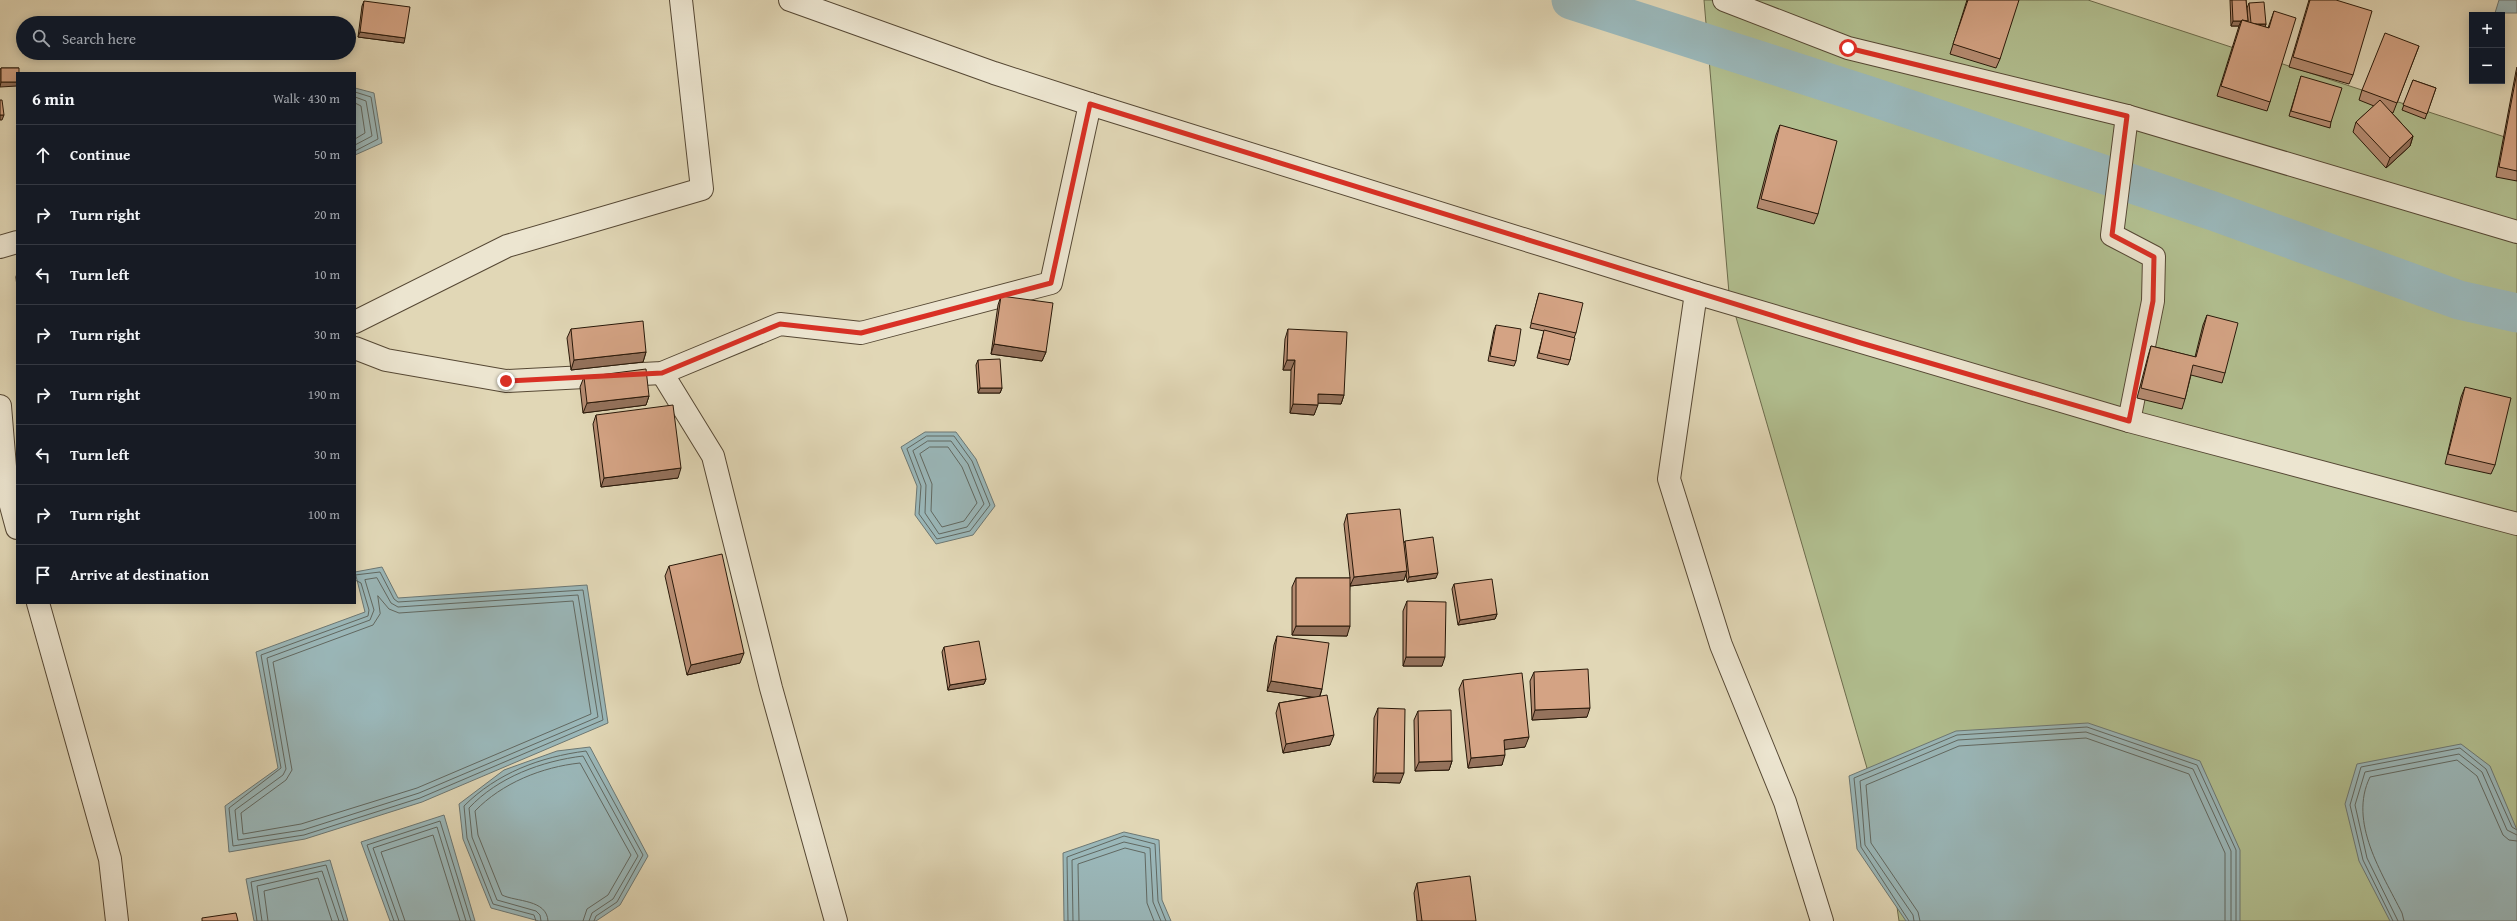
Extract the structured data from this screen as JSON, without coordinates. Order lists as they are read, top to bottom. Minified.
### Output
{"page":{"map_buttons":["+","−"],"search":"Search here","heading":["6 min","Walk · 430 m"],"list":[["Continue","50 m"],["Turn right","20 m"],["Turn left","10 m"],["Turn right","30 m"],["Turn right","190 m"],["Turn left","30 m"],["Turn right","100 m"],"Arrive at destination"]}}
